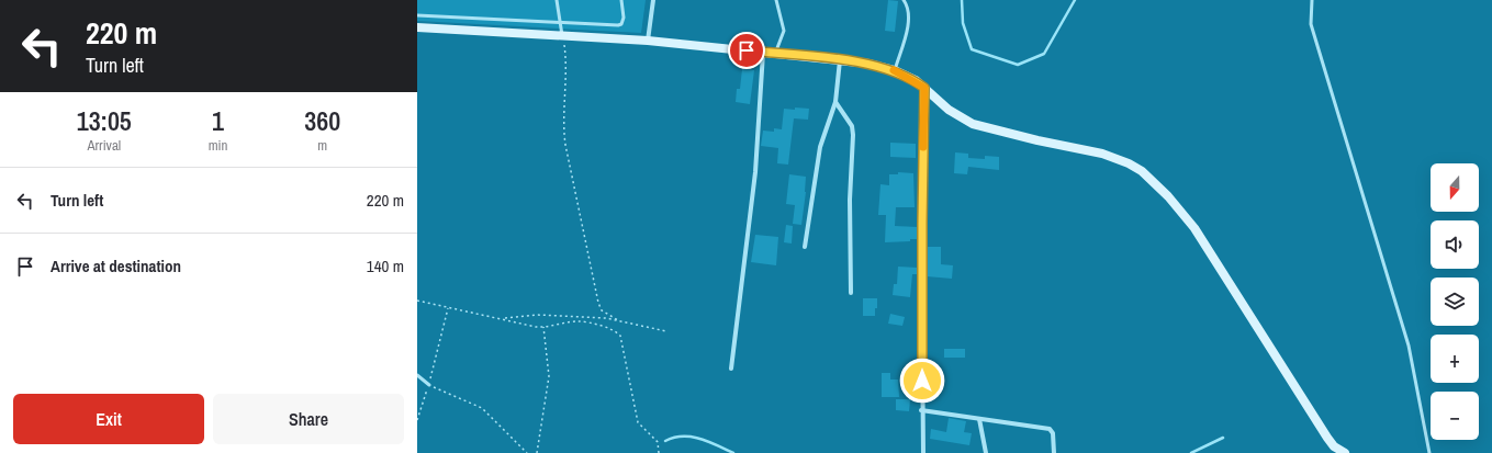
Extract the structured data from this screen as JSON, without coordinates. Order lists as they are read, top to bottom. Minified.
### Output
{"north":"bottom","page":{"turn":["220 m","Turn left"],"eta":["13:05","Arrival","1","min","360","m"],"map_buttons":["+","−"],"list":[{"name":"Turn left","value":"220 m"},{"name":"Arrive at destination","value":"140 m"}],"buttons":["Exit","Share"]}}
